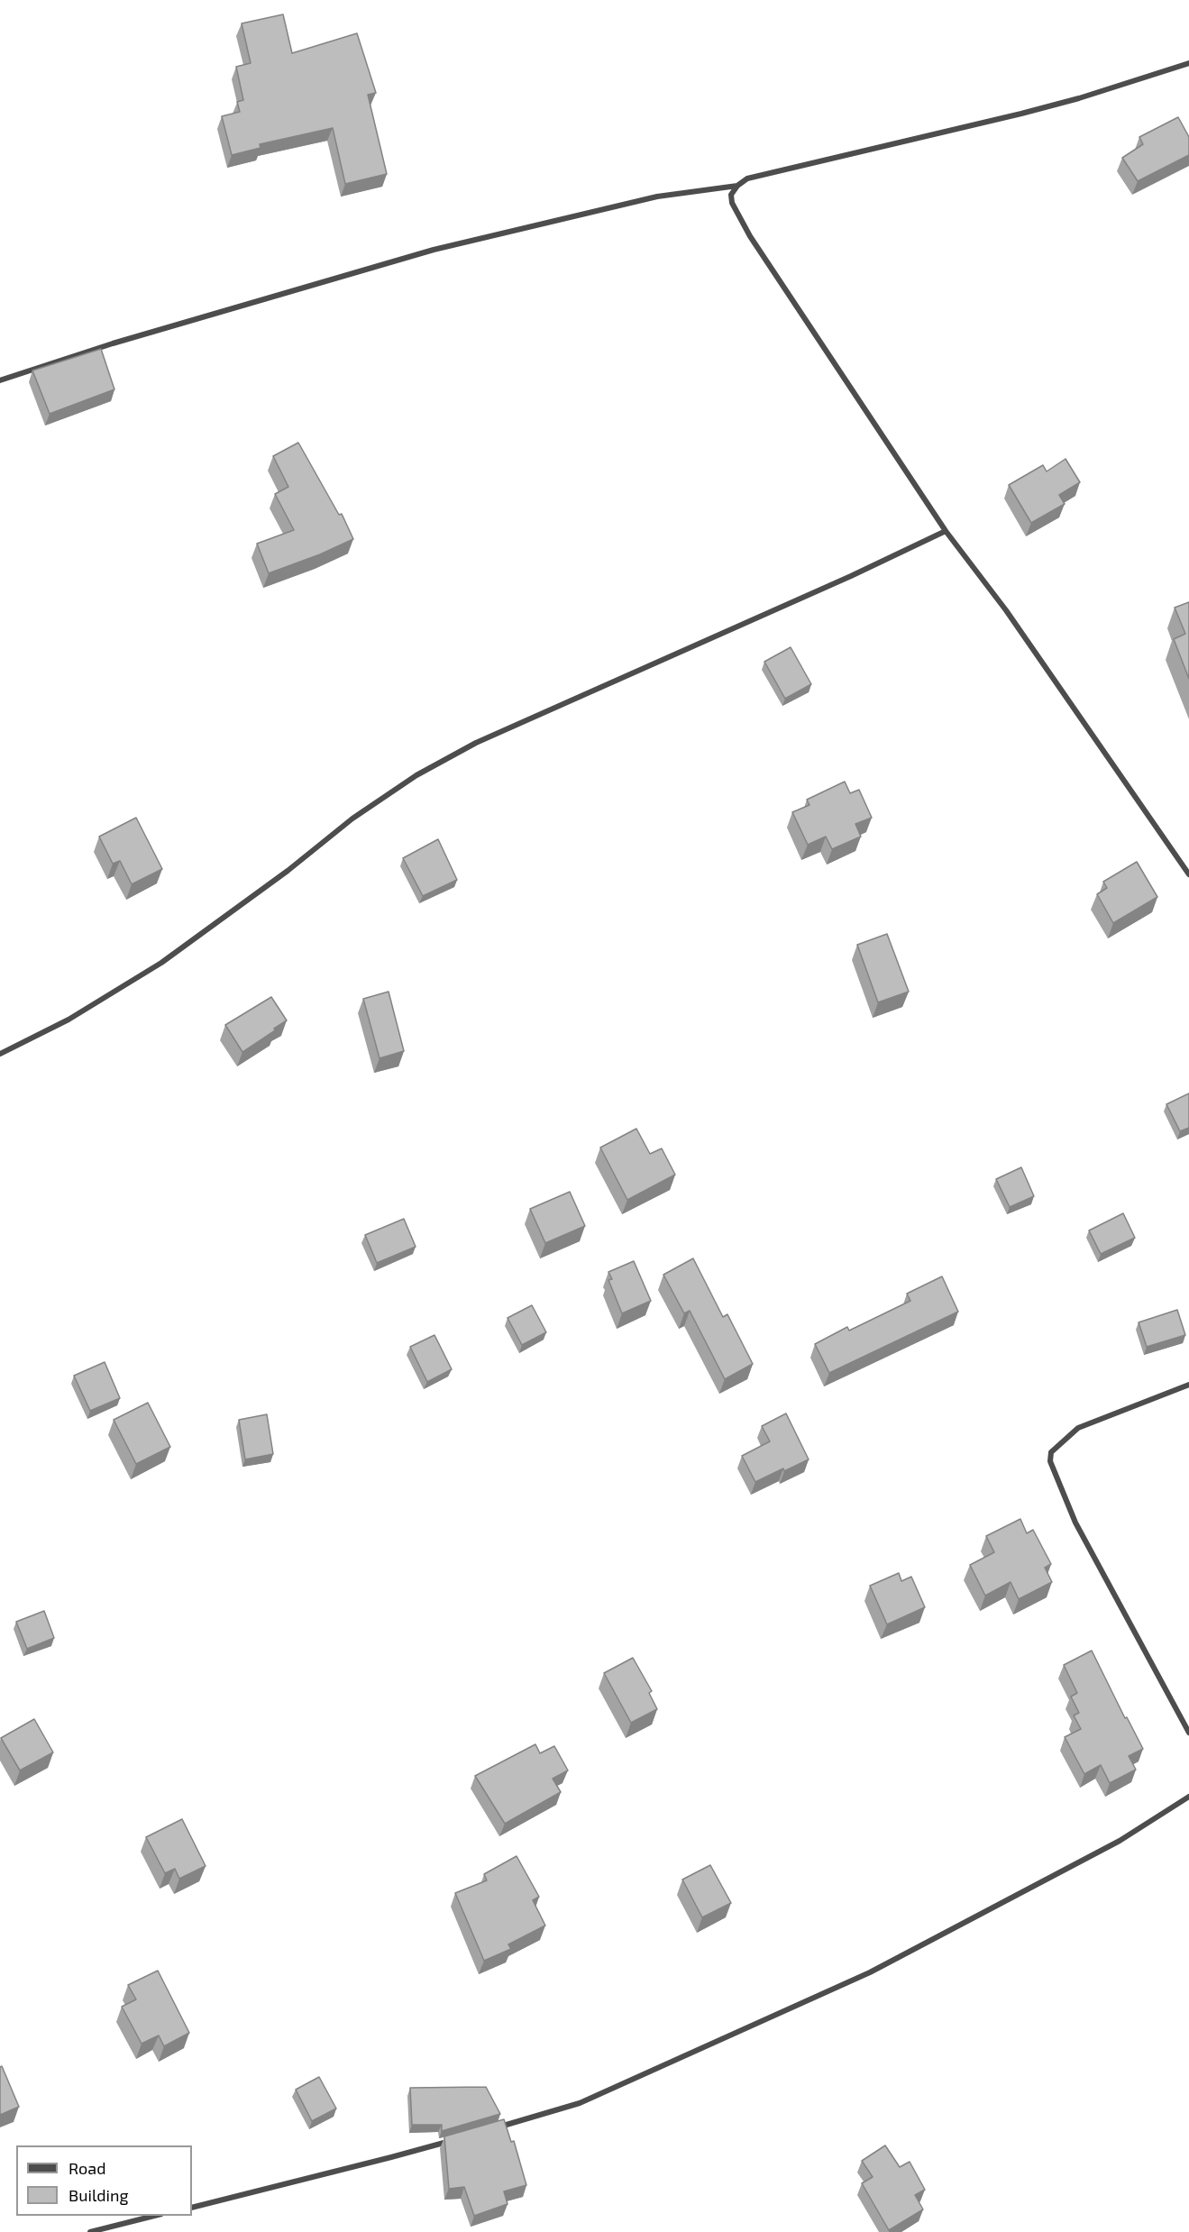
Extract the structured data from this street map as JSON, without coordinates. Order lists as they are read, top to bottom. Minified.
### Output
{"legend":["Road","Building"]}
